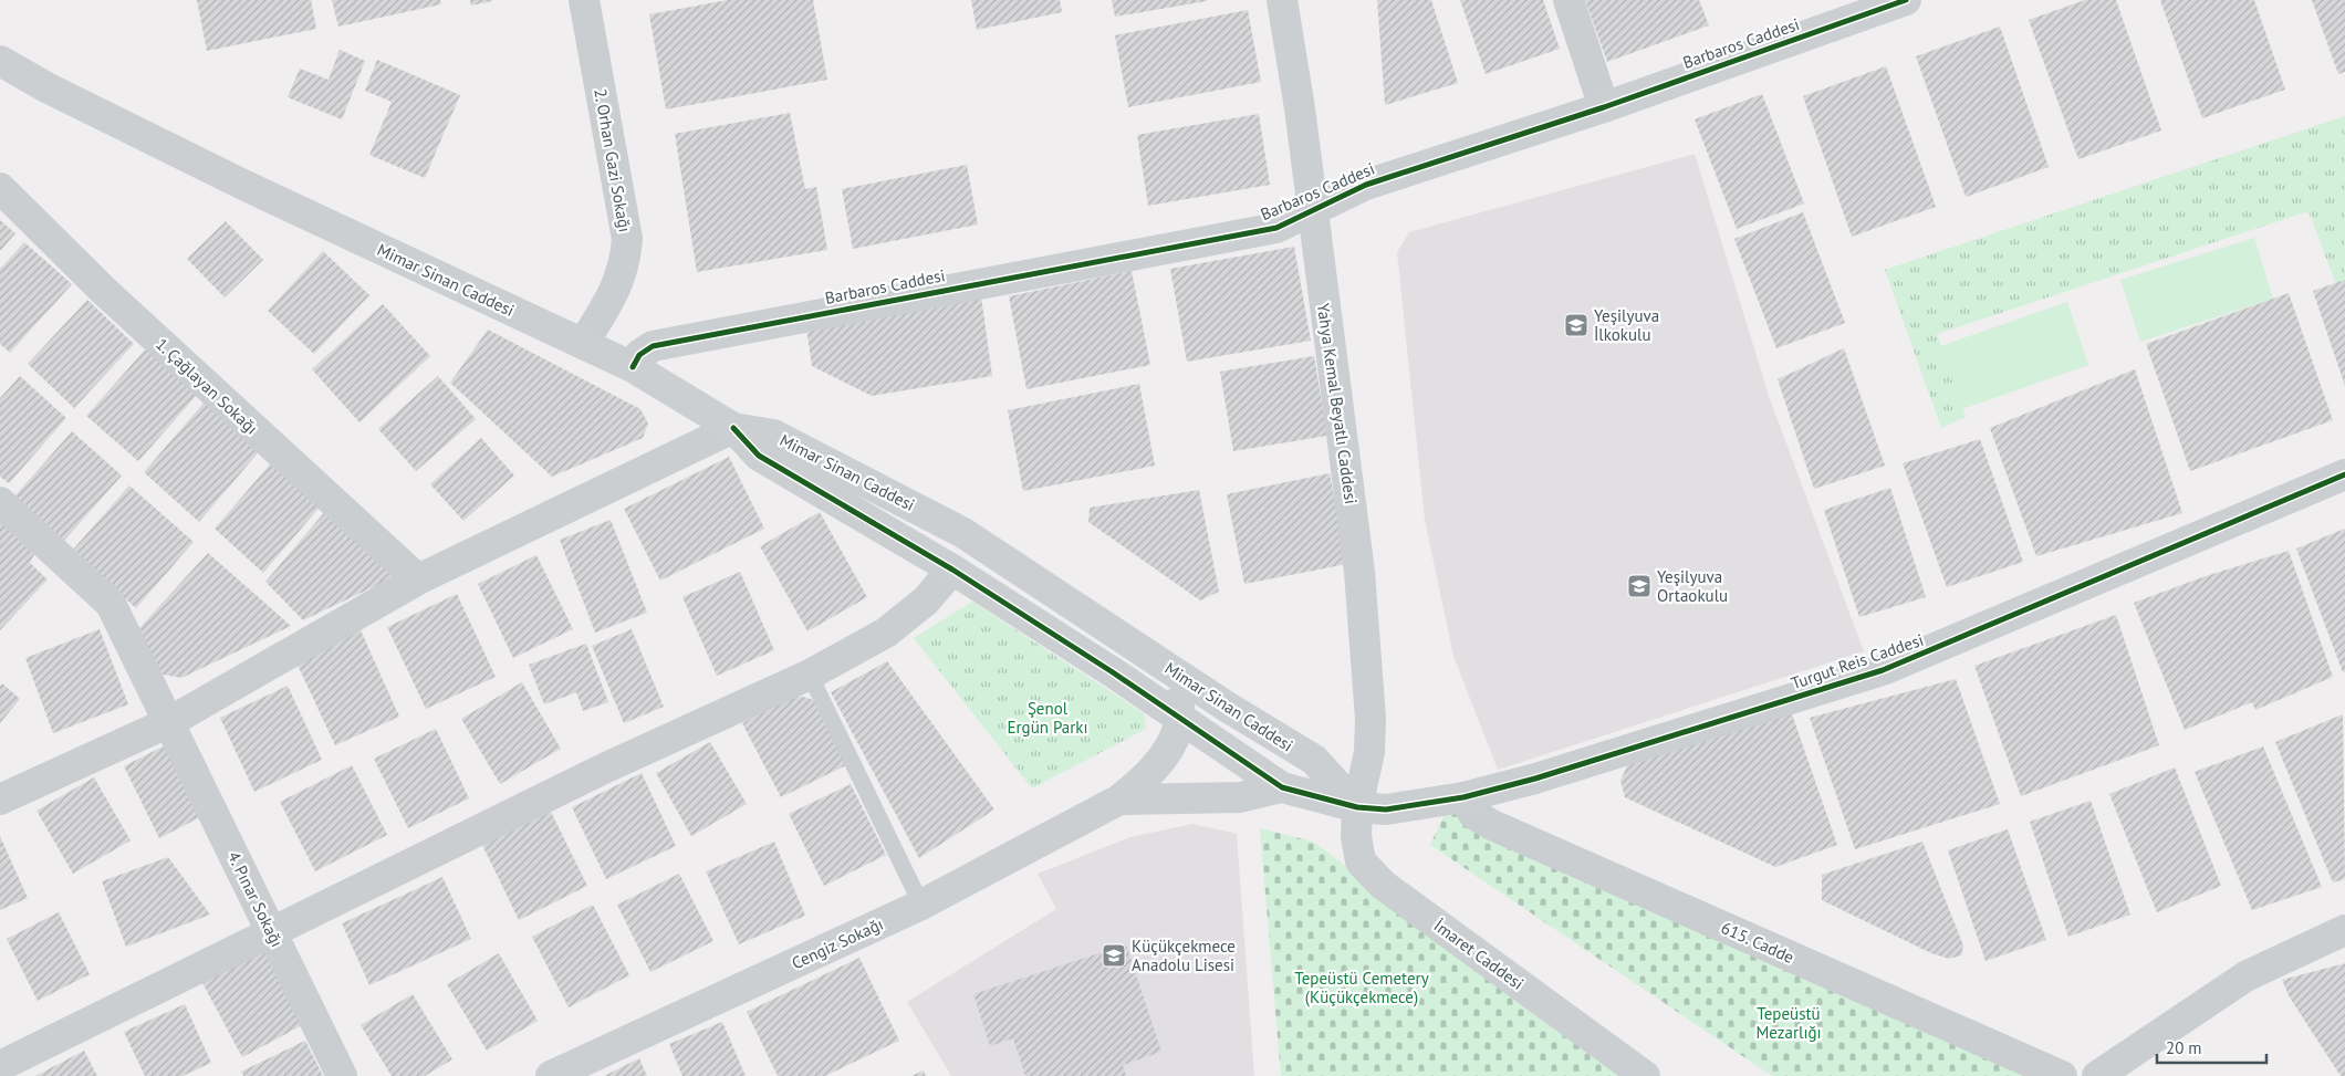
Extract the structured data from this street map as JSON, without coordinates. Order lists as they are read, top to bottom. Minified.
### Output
{"streets":{"street":["Barbaros Caddesi","2. Orhan Gazi Sokağı","Mimar Sinan Caddesi","1. Çağlayan Sokağı","Yahya Kemal Beyatlı Caddesi","Turgut Reis Caddesi","4. Pınar Sokağı","615. Cadde","Cengiz Sokağı","İmaret Caddesi"]},"crossings":[["Barbaros Caddesi","Mimar Sinan Caddesi"],["Barbaros Caddesi","Yahya Kemal Beyatlı Caddesi"],["2. Orhan Gazi Sokağı","Mimar Sinan Caddesi"],["Mimar Sinan Caddesi","Yahya Kemal Beyatlı Caddesi"],["Mimar Sinan Caddesi","Turgut Reis Caddesi"],["Mimar Sinan Caddesi","İmaret Caddesi"],["Yahya Kemal Beyatlı Caddesi","Turgut Reis Caddesi"],["Yahya Kemal Beyatlı Caddesi","İmaret Caddesi"],["Turgut Reis Caddesi","615. Cadde"],["Turgut Reis Caddesi","Cengiz Sokağı"],["Turgut Reis Caddesi","İmaret Caddesi"]],"parks":["Şenol Ergün Parkı","Tepeüstü Cemetery (Küçükçekmece)","Tepeüstü Mezarlığı"],"places":{"school or university":["Yeşilyuva İlkokulu","Yeşilyuva Ortaokulu","Küçükçekmece Anadolu Lisesi"]},"scale_bar":"20 m"}
